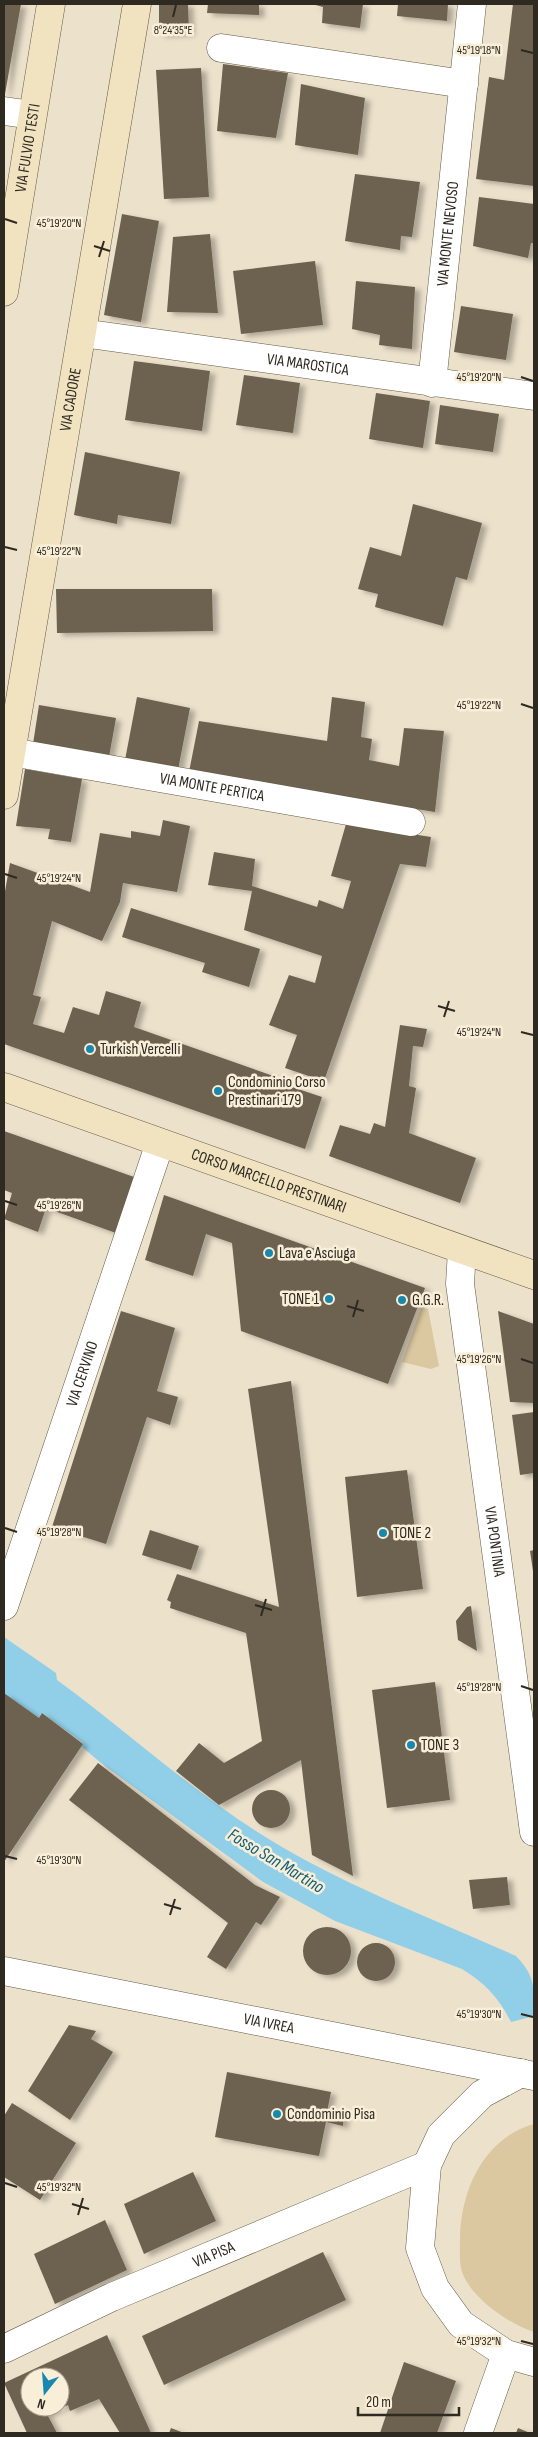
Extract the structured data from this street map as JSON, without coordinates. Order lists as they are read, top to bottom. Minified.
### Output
{"streets":{"street":["VIA FULVIO TESTI","VIA MONTE NEVOSO","VIA MAROSTICA","VIA CADORE","VIA MONTE PERTICA","CORSO MARCELLO PRESTINARI","VIA CERVINO","VIA PONTINIA","VIA IVREA","VIA PISA"]},"crossings":[["VIA MONTE NEVOSO","VIA MAROSTICA"],["VIA MAROSTICA","VIA CADORE"],["VIA CADORE","VIA MONTE PERTICA"],["CORSO MARCELLO PRESTINARI","VIA CERVINO"],["CORSO MARCELLO PRESTINARI","VIA PONTINIA"]],"water":["Fosso San Martino"],"places":["Turkish Vercelli","Condominio Corso Prestinari 179","Lava e Asciuga","TONE 1","G.G.R.","TONE 2","TONE 3","Condominio Pisa"],"scale_bar":"20 m","north":"bottom","coordinates":["8°24'35\"E","45°19'18\"N","45°19'20\"N","45°19'22\"N","45°19'24\"N","45°19'26\"N","45°19'28\"N","45°19'30\"N","45°19'32\"N"]}
